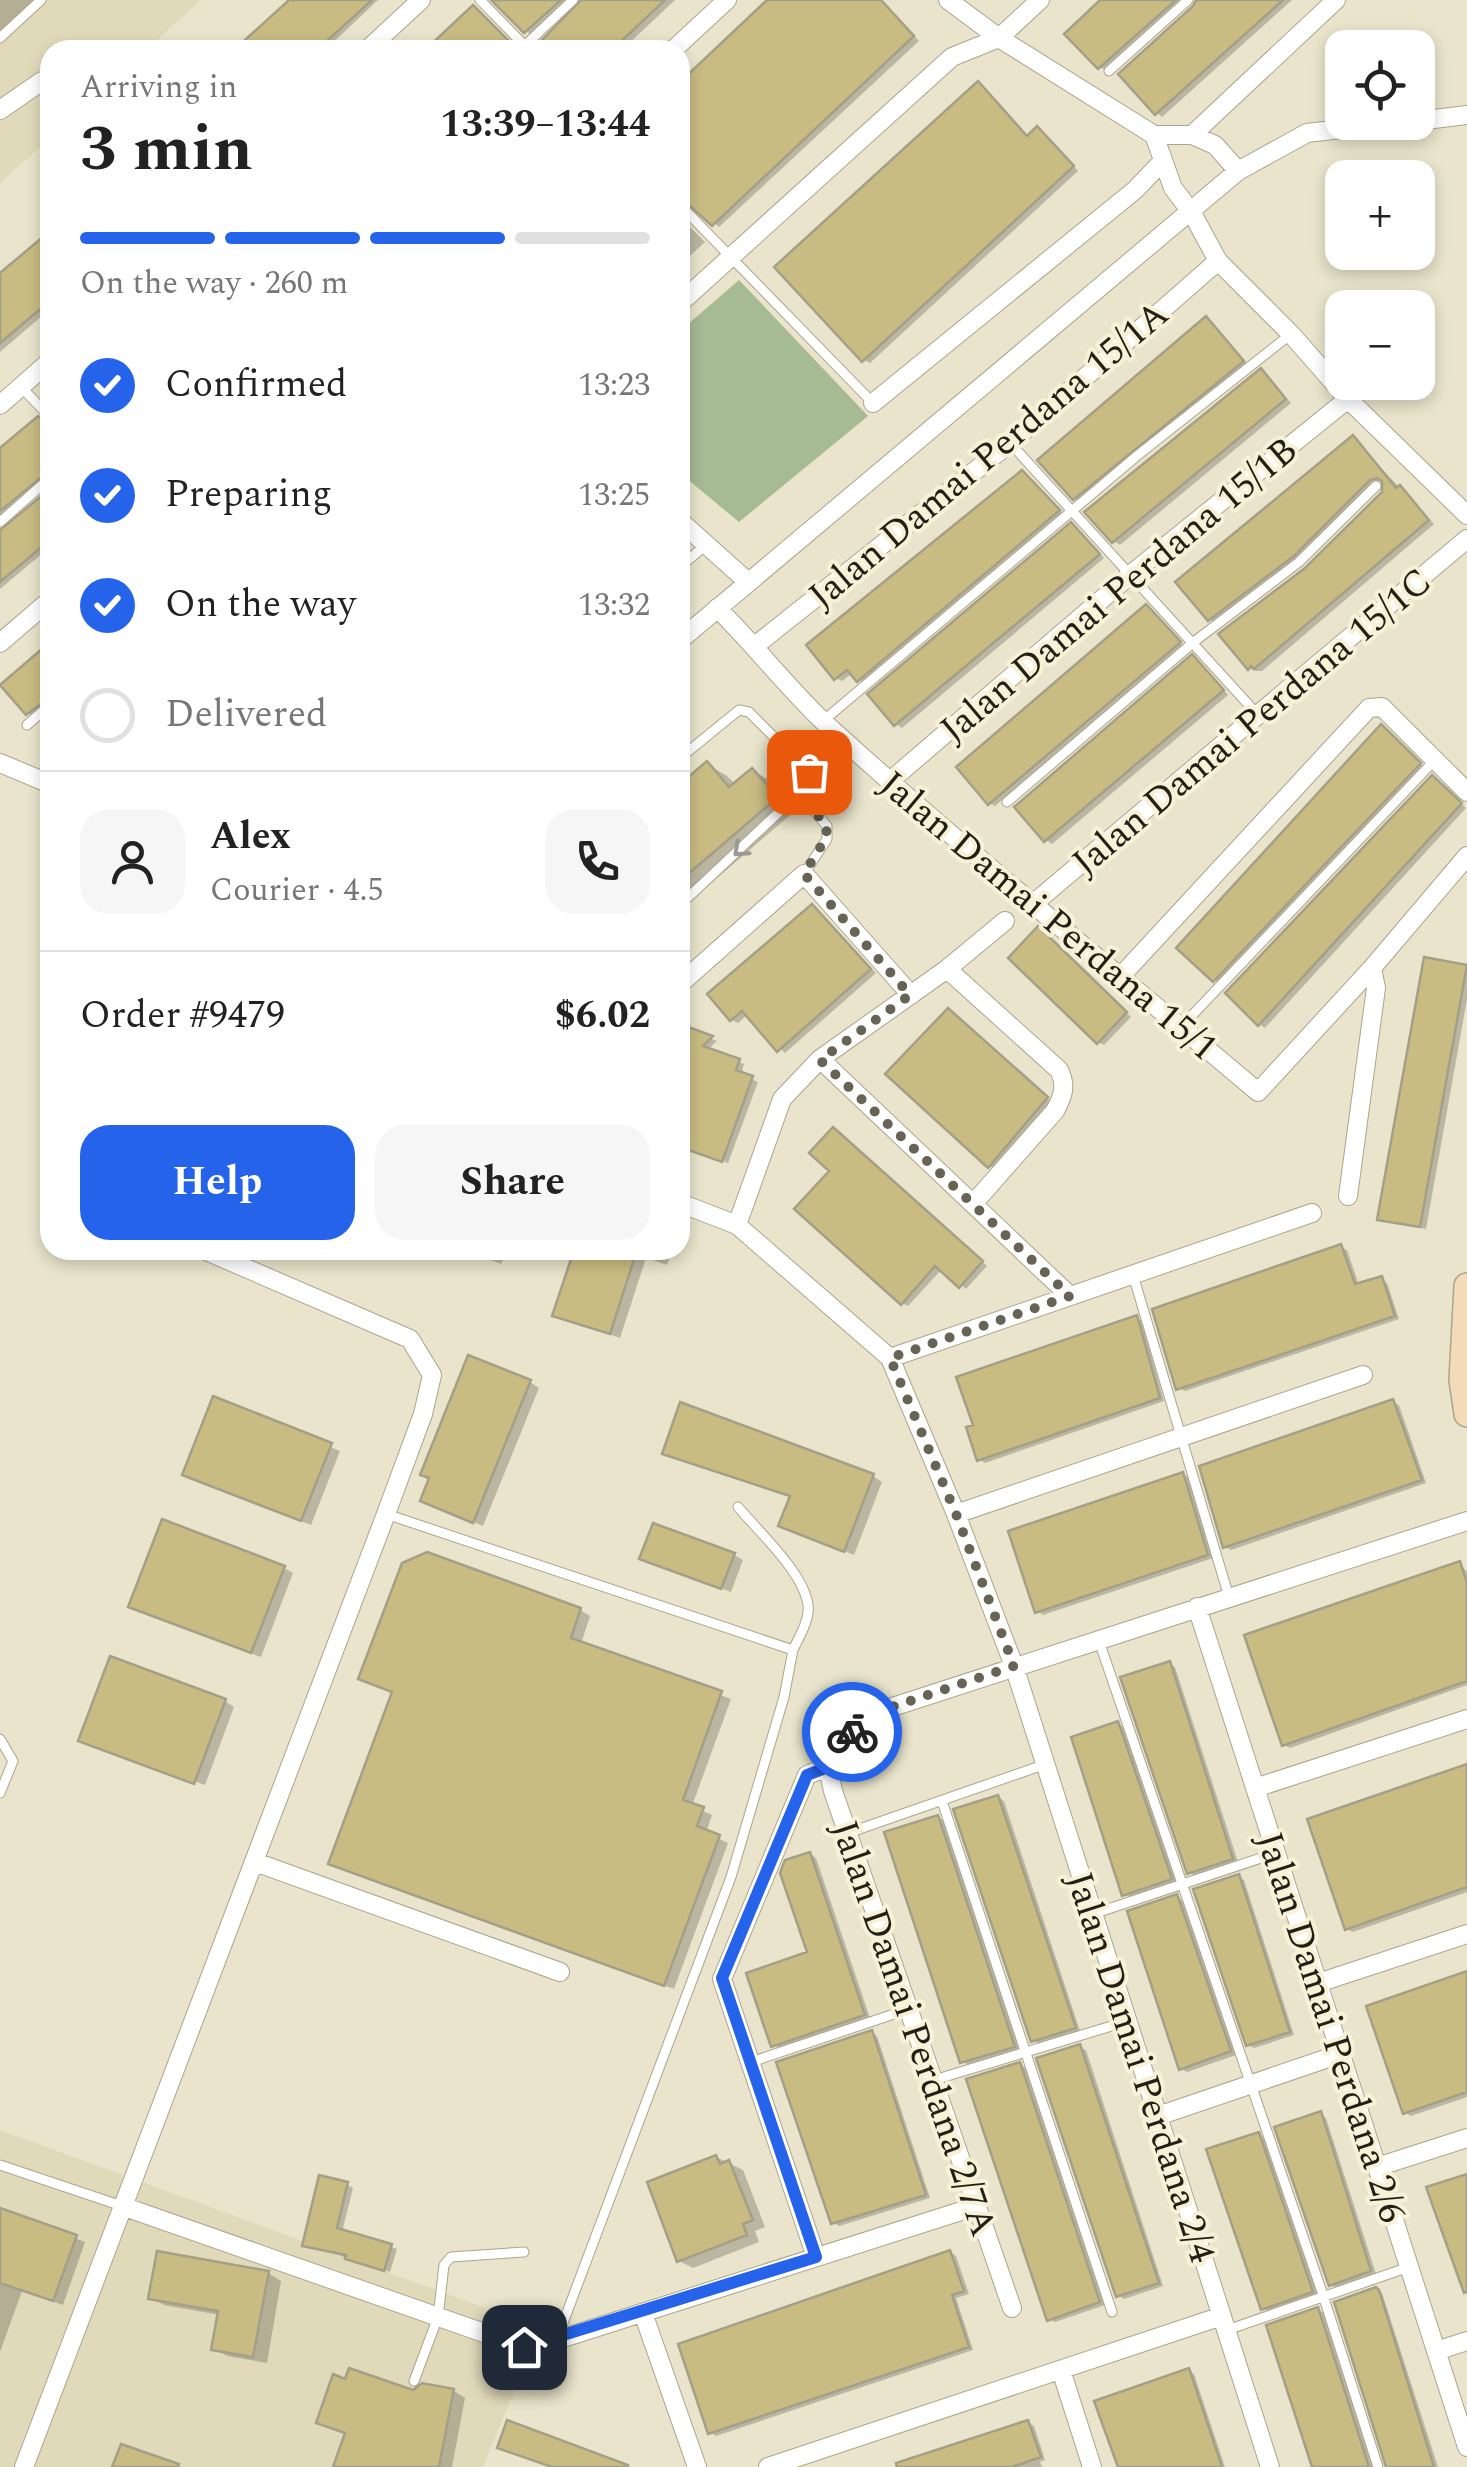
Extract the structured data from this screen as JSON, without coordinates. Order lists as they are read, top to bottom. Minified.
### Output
{"streets":{"street":["Jalan Damai Perdana 15/1A","Jalan Damai Perdana 15/1B","Jalan Damai Perdana 15/1C","Jalan Damai Perdana 15/1","Jalan Damai Perdana 2/6","Jalan Damai Perdana 2/7A","Jalan Damai Perdana 2/4"]},"crossings":[["Jalan Damai Perdana 15/1A","Jalan Damai Perdana 15/1"],["Jalan Damai Perdana 15/1B","Jalan Damai Perdana 15/1"],["Jalan Damai Perdana 15/1C","Jalan Damai Perdana 15/1"],["Jalan Damai Perdana 2/7A","Jalan Damai Perdana 2/4"]],"page":{"map_buttons":["+","−"],"heading":["3 min","Arriving in","13:39–13:44"],"panel":["Alex","Courier · 4.5","Order #9479","$6.02"],"bar":"On the way · 260 m","list":[["Confirmed","13:23"],["Preparing","13:25"],["On the way","13:32"],"Delivered"],"buttons":["Help","Share"]}}
